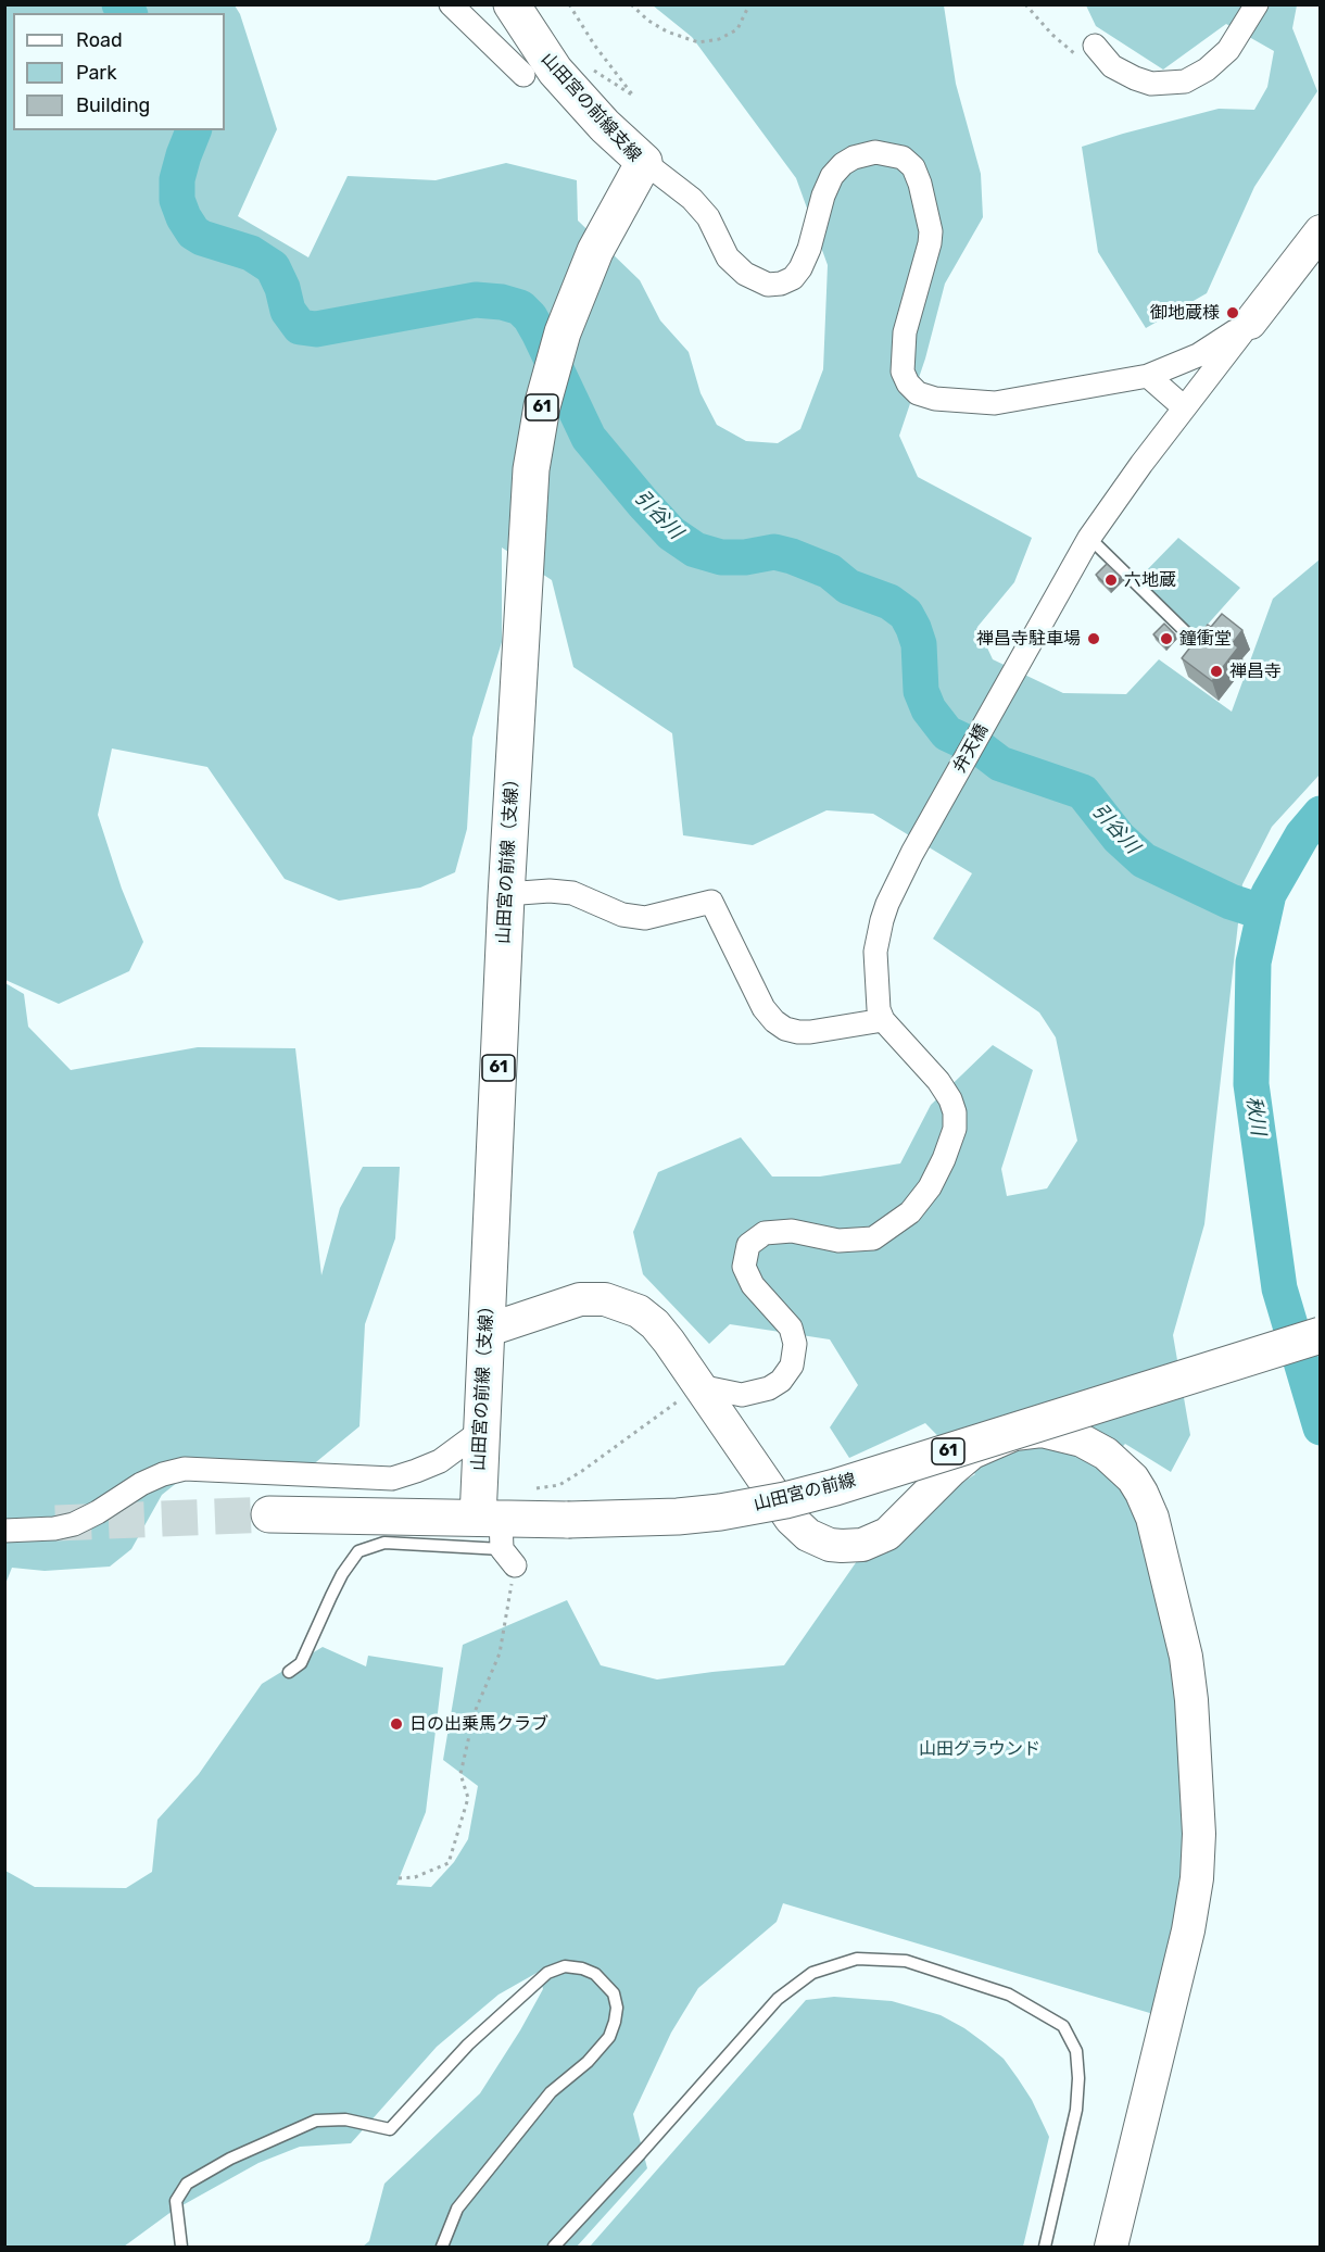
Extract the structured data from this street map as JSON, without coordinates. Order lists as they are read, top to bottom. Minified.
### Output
{"streets":{"main road":["山田宮の前線支線","61","山田宮の前線（支線）","山田宮の前線"],"street":["弁天橋"]},"crossings":[["山田宮の前線支線","山田宮の前線（支線）"],["山田宮の前線（支線）","山田宮の前線"]],"water":["引谷川","秋川"],"parks":["山田グラウンド"],"places":["御地蔵様","六地蔵","禅昌寺駐車場","鐘衝堂","禅昌寺","日の出乗馬クラブ"],"legend":["Road","Park","Building"]}
